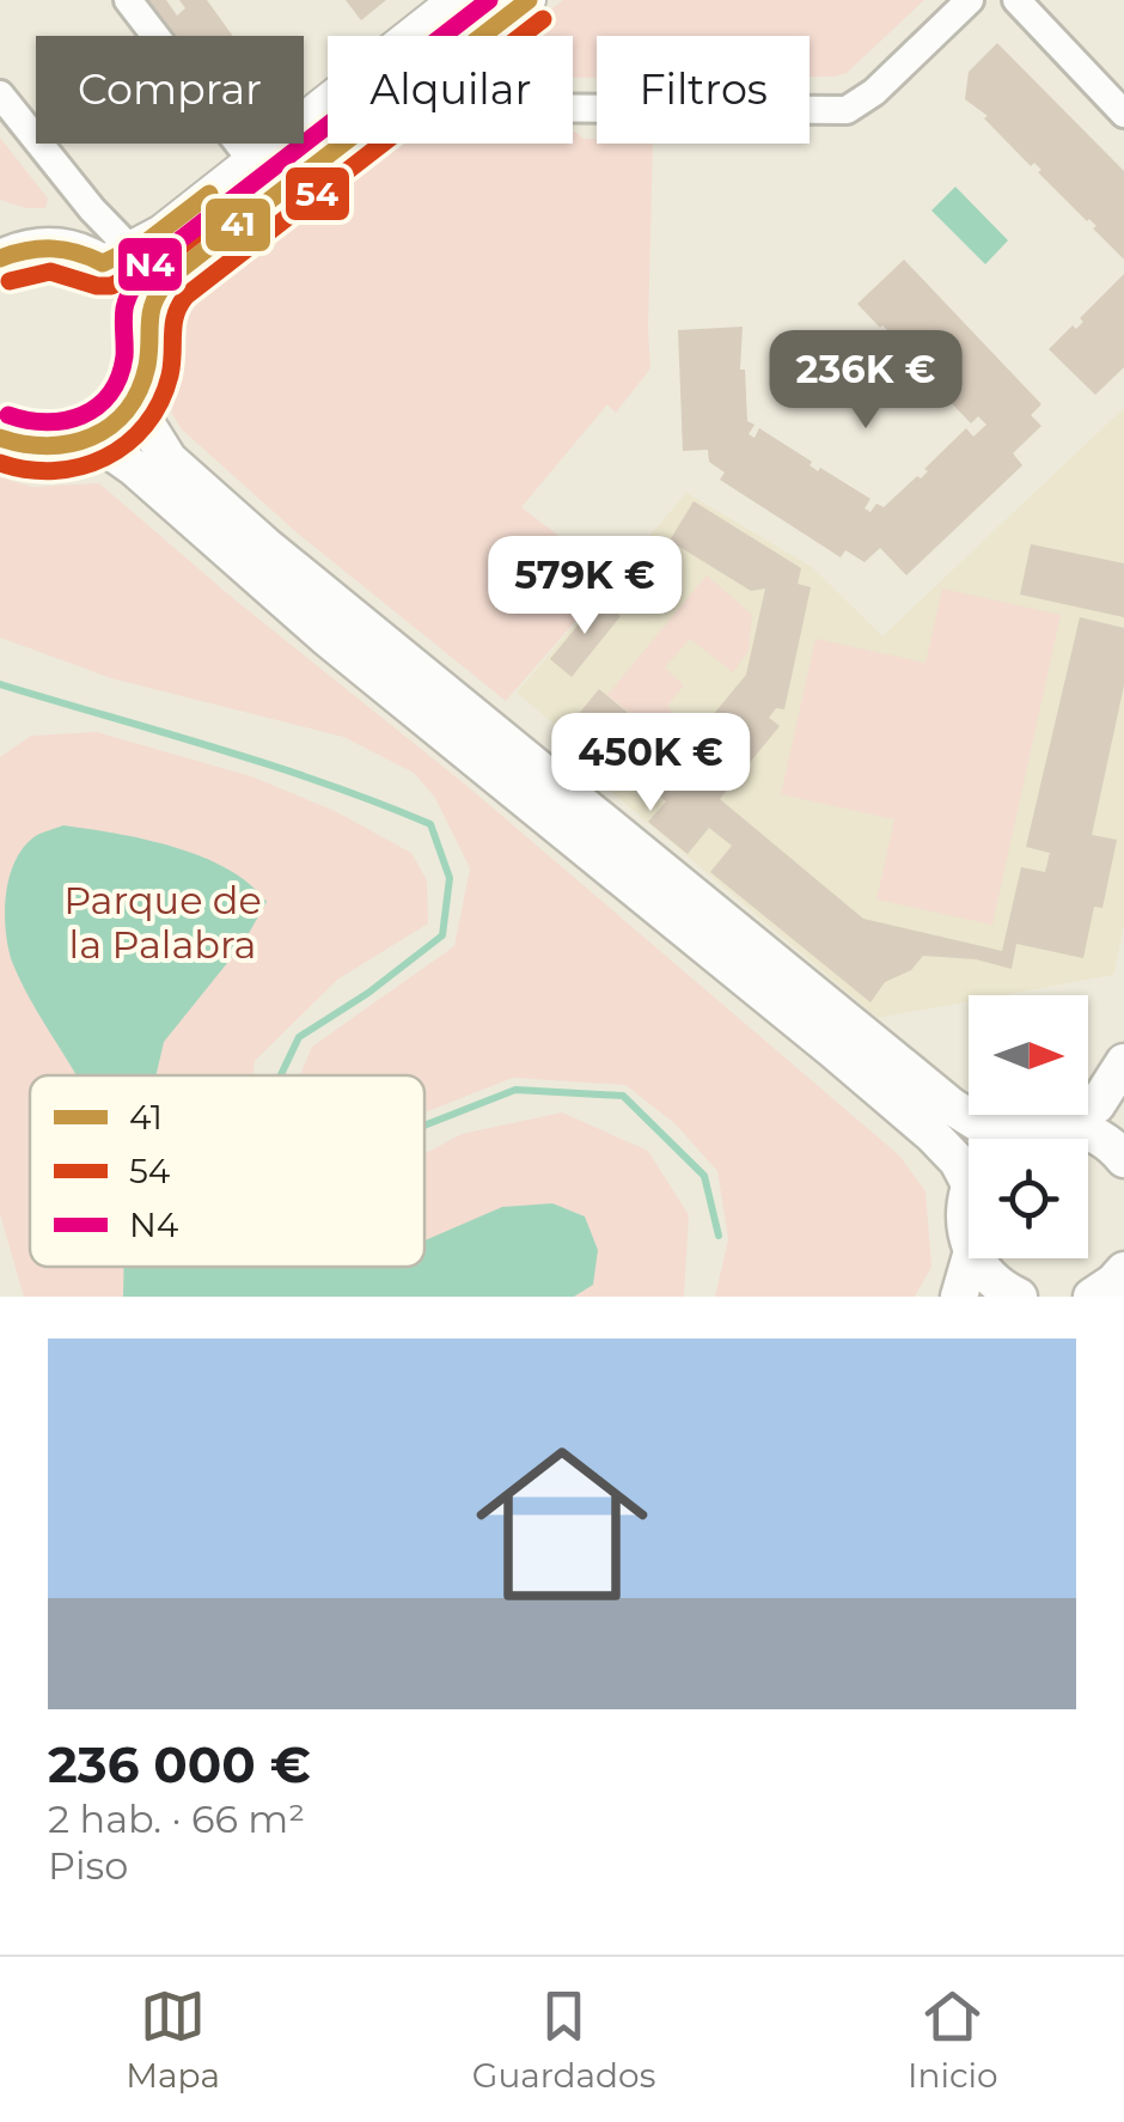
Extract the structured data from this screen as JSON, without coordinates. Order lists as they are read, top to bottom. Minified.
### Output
{"parks":["Parque de la Palabra"],"lines":["transit line 41","transit line N4","transit line 54"],"legend":["41","54","N4"],"north":"right","page":{"chip":["Comprar","Alquilar","Filtros"],"price":["236K €","579K €","450K €"],"list":[{"name":"236 000 €","note":"2 hab. · 66 m² · Piso"}],"tabs":["Mapa","Guardados","Inicio"]}}
